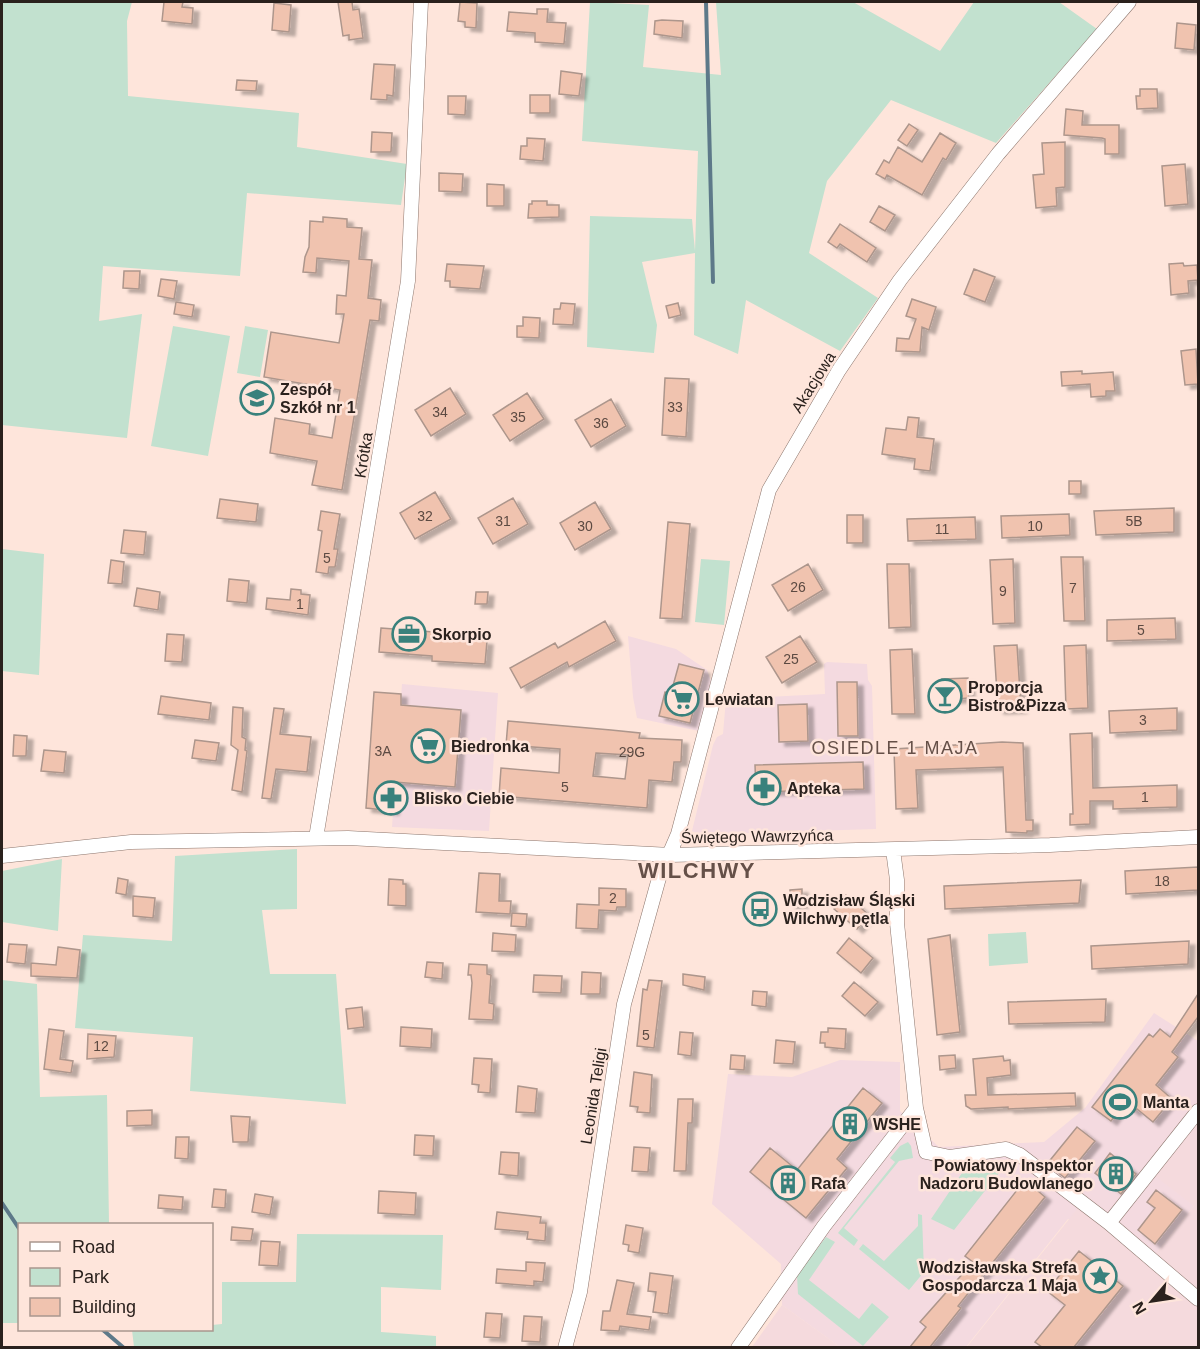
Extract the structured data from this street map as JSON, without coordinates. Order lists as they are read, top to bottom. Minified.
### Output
{"streets":{"street":["Akacjowa","Krótka","Świętego Wawrzyńca","Leonida Teligi"]},"crossings":[["Akacjowa","Świętego Wawrzyńca"],["Akacjowa","Leonida Teligi"],["Krótka","Świętego Wawrzyńca"],["Świętego Wawrzyńca","Leonida Teligi"]],"districts":["OSIEDLE 1 MAJA","WILCHWY"],"places":{"school or university":["Zespół Szkół nr 1"],"office":["Skorpio"],"bar":["Proporcja Bistro&Pizza"],"supermarket":["Lewiatan","Biedronka"],"pharmacy":["Apteka","Blisko Ciebie"],"bus stop":["Wodzisław Śląski Wilchwy pętla"],"sports":["Manta"],"building":["WSHE","Powiatowy Inspektor Nadzoru Budowlanego","Rafa"],"place":["Wodzisławska Strefa Gospodarcza 1 Maja"]},"house_numbers":["33","34","35","36","32","31","5B","30","10","11","5","26","7","9","1","5","25","3","3A","29G","5","1","18","2","5","12"],"legend":["Road","Park","Building"],"north":"bottom left"}
